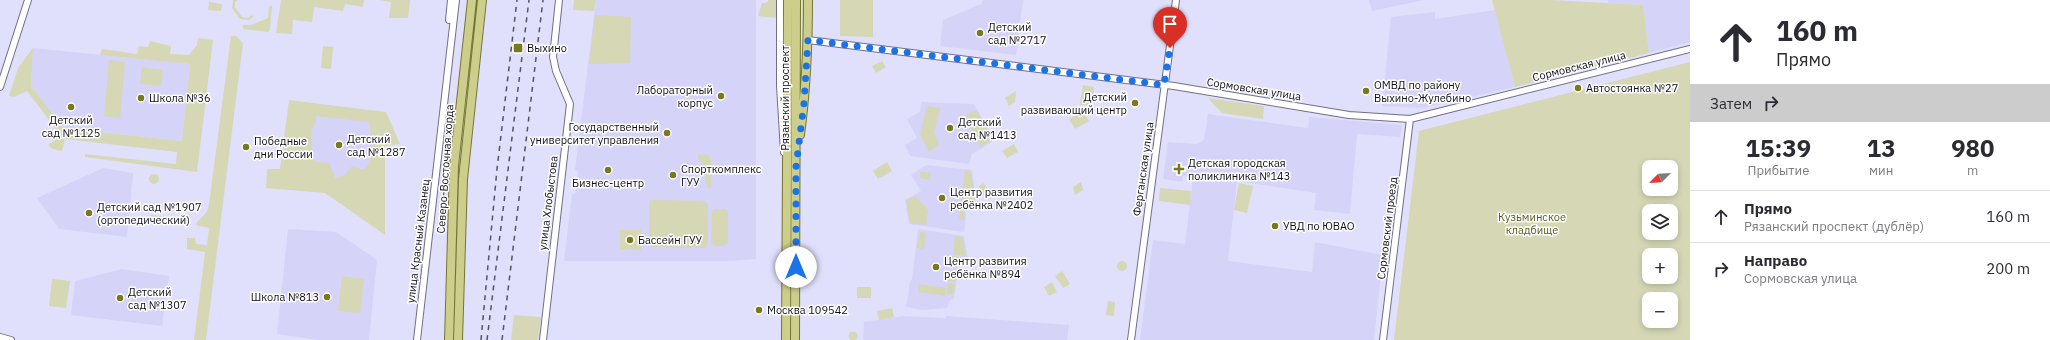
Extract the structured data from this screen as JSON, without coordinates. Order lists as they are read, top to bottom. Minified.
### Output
{"streets":{"main road":["Рязанский проспект","Северо-Восточная хорда"],"street":["Сормовская улица","Ферганская улица","улица Хлобыстова","Сормовский проезд","улица Красный Казанец"]},"crossings":[["Сормовская улица","Ферганская улица"],["Сормовская улица","Сормовский проезд"]],"parks":["Кузьминское кладбище"],"places":{"other":["Детский сад №2717","Автостоянка №27","ОМВД по району Выхино-Жулебино","Лабораторный корпус","Школа №36","Детский развивающий центр","Детский сад №1125","Детский сад №1413","Государственный университет управления","Детский сад №1287","Победные дни России","Бизнес-центр","Спорткомплекс ГУУ","Центр развития ребёнка №2402","Детский сад №1907 (ортопедический)","УВД по ЮВАО","Бассейн ГУУ","Центр развития ребёнка №894","Школа №813","Детский сад №1307","Москва 109542"],"transit":["Выхино"],"health":["Детская городская поликлиника №143"]},"north":"bottom left","page":{"turn":["160 m","Прямо"],"then":"Затем","eta":["15:39","Прибытие","13","мин","980","m"],"map_buttons":["+","−"],"list":[{"name":"Прямо","note":"Рязанский проспект (дублёр)","value":"160 m"},{"name":"Направо","note":"Сормовская улица","value":"200 m"}]}}
